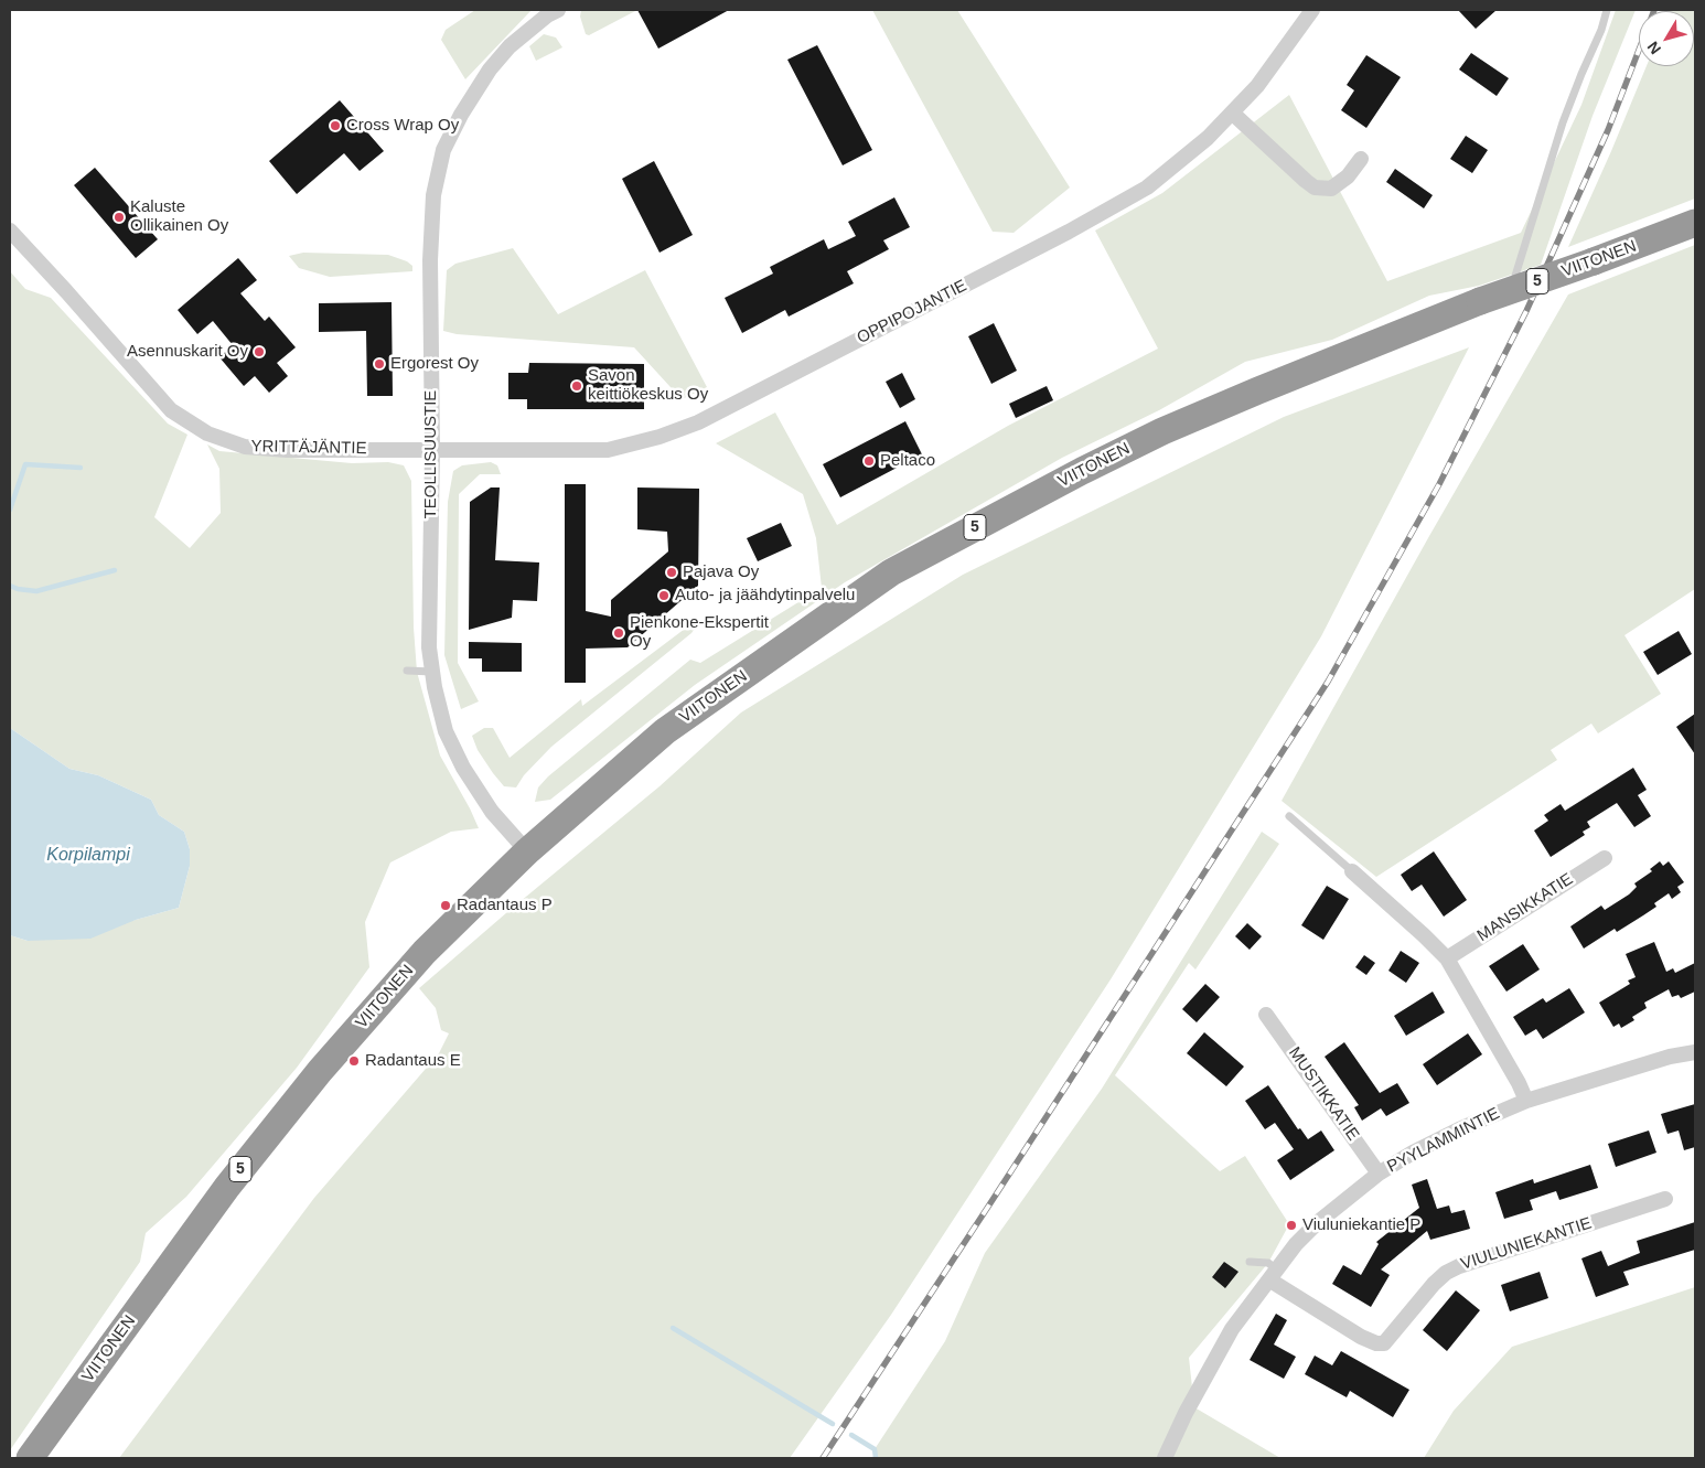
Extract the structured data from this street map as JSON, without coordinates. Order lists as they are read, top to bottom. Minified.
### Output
{"streets":{"highway":["VIITONEN","5"],"street":["OPPIPOJANTIE","YRITTÄJÄNTIE","TEOLLISUUSTIE","MANSIKKATIE","MUSTIKKATIE","PYYLAMMINTIE","VIULUNIEKANTIE"]},"crossings":[["VIITONEN","TEOLLISUUSTIE"],["OPPIPOJANTIE","YRITTÄJÄNTIE"],["OPPIPOJANTIE","TEOLLISUUSTIE"],["YRITTÄJÄNTIE","TEOLLISUUSTIE"],["MUSTIKKATIE","PYYLAMMINTIE"],["PYYLAMMINTIE","VIULUNIEKANTIE"]],"water":["Korpilampi"],"places":["Cross Wrap Oy","Kaluste Ollikainen Oy","Asennuskarit Oy","Ergorest Oy","Savon keittiökeskus Oy","Peltaco","Pajava Oy","Auto- ja jäähdytinpalvelu","Pienkone-Ekspertit Oy","Radantaus P","Radantaus E","Viuluniekantie P"],"north":"bottom left"}
